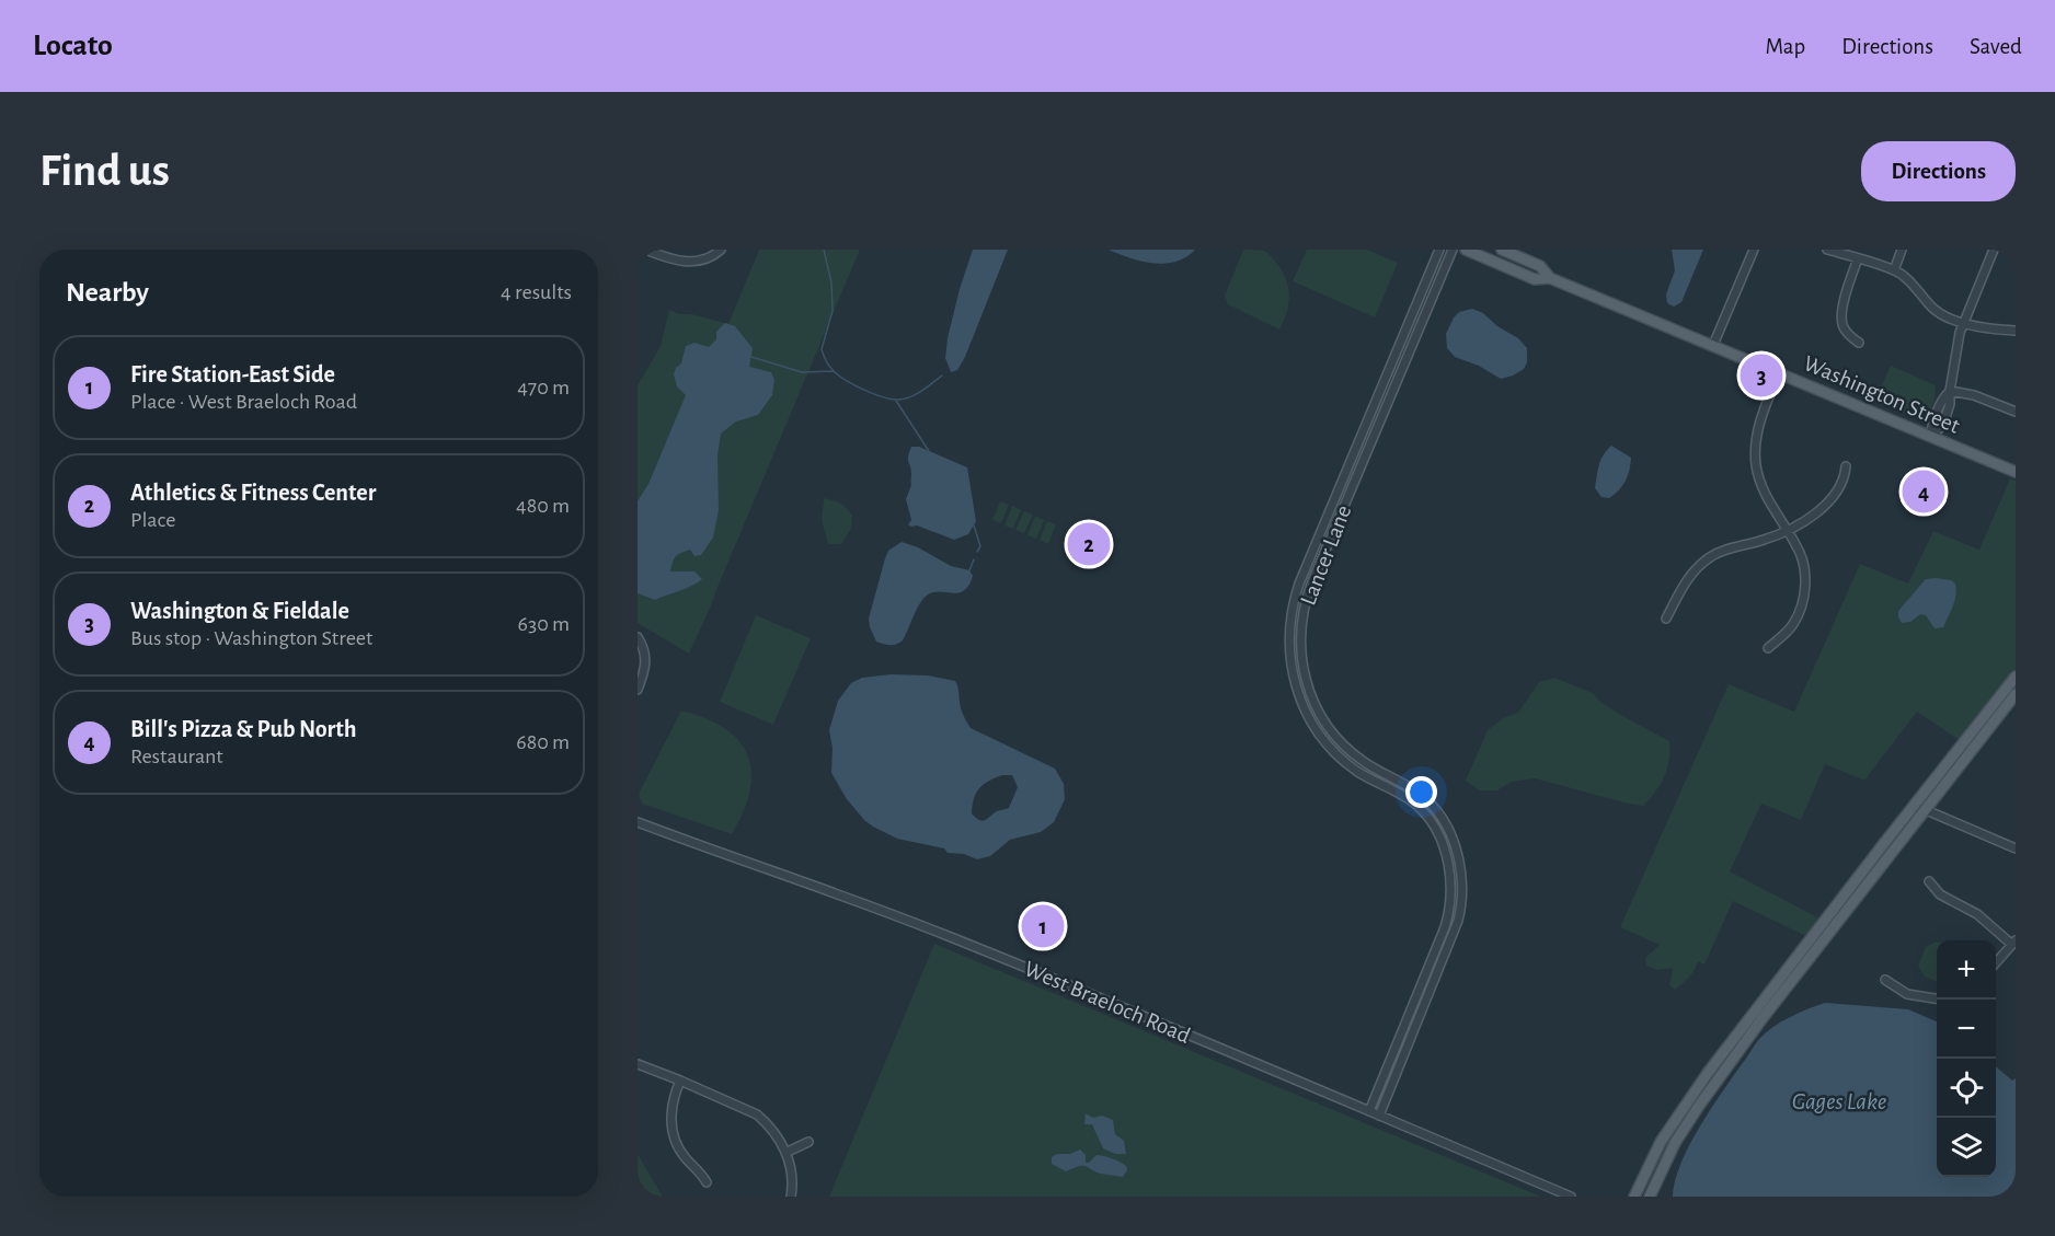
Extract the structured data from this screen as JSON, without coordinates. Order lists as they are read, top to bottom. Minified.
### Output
{"streets":{"main road":["Washington Street"],"street":["Lancer Lane","West Braeloch Road"]},"crossings":[["Lancer Lane","West Braeloch Road"]],"water":["Gages Lake"],"page":{"header":"Locato","nav":["Map","Directions","Saved"],"buttons":"Directions","title":"Find us","heading":["Nearby","4 results"],"list":[{"mark":"1","name":"Fire Station-East Side","note":"Place · West Braeloch Road","value":"470 m"},{"mark":"2","name":"Athletics & Fitness Center","note":"Place","value":"480 m"},{"mark":"3","name":"Washington & Fieldale","note":"Bus stop · Washington Street","value":"630 m"},{"mark":"4","name":"Bill's Pizza & Pub North","note":"Restaurant","value":"680 m"}],"pins":["3","4","2","1"],"map_buttons":["+","−"]}}
